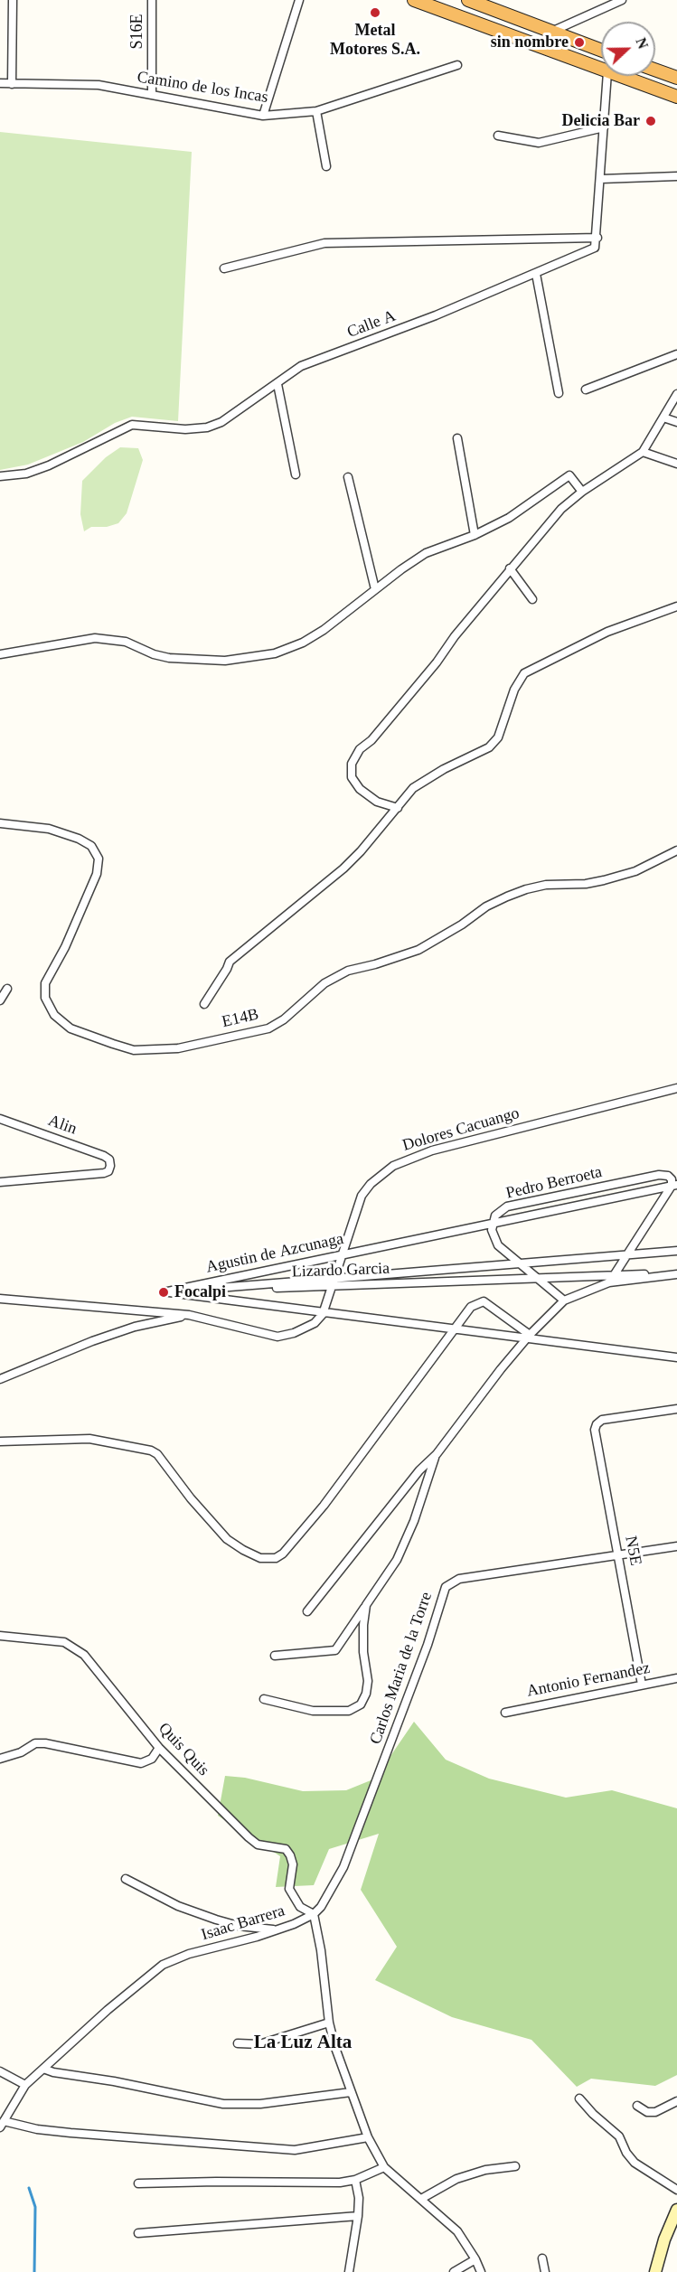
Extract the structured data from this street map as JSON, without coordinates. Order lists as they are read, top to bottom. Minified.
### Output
{"streets":{"street":["S16E","Camino de los Incas","Calle A","E14B","Alin","Dolores Cacuango","Pedro Berroeta","Agustin de Azcunaga","Lizardo Garcia","N5E","Carlos Maria de la Torre","Antonio Fernandez","Quis Quis","Isaac Barrera"]},"crossings":[["S16E","Camino de los Incas"],["Dolores Cacuango","Agustin de Azcunaga"],["Dolores Cacuango","Lizardo Garcia"],["Pedro Berroeta","Agustin de Azcunaga"],["Agustin de Azcunaga","Lizardo Garcia"],["N5E","Carlos Maria de la Torre"],["N5E","Antonio Fernandez"],["Carlos Maria de la Torre","Quis Quis"],["Carlos Maria de la Torre","Isaac Barrera"],["Quis Quis","Isaac Barrera"]],"districts":["La Luz Alta"],"places":["Metal Motores S.A.","sin nombre","Delicia Bar","Focalpi"],"north":"right"}
